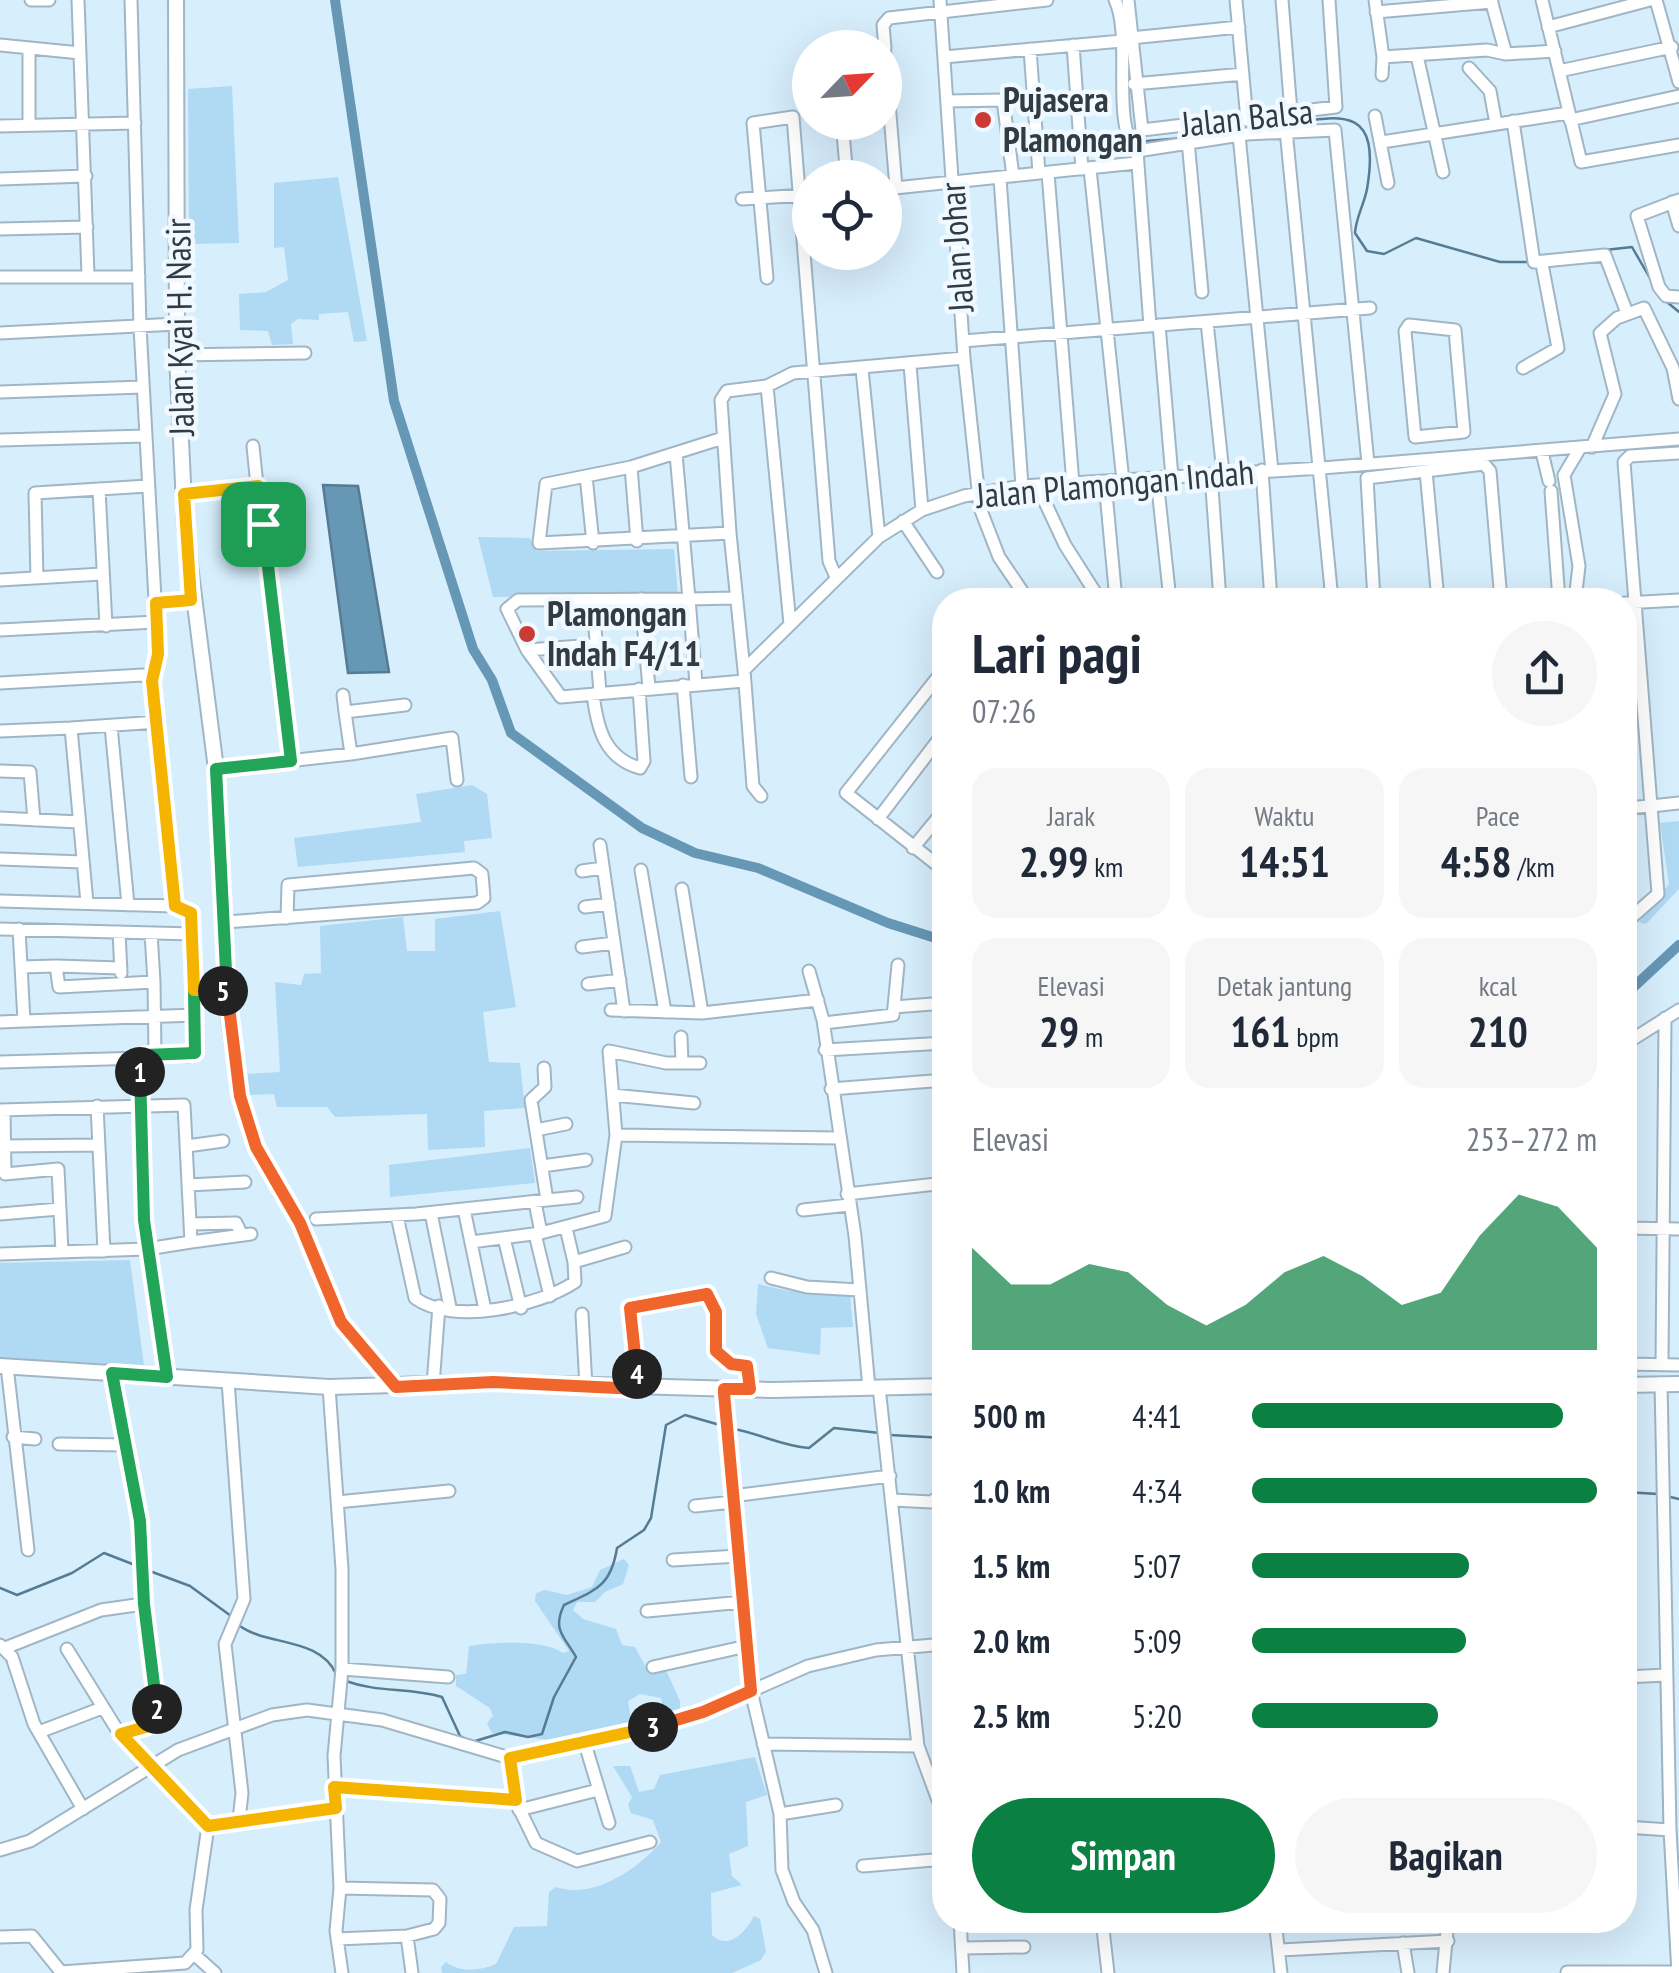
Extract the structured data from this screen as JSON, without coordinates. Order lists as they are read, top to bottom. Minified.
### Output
{"streets":{"main road":["Jalan Kyai H. Nasir"],"street":["Jalan Balsa","Jalan Johar","Jalan Plamongan Indah"]},"crossings":[["Jalan Johar","Jalan Plamongan Indah"]],"places":["Pujasera Plamongan","Plamongan Indah F4/11"],"north":"top right","page":{"heading":["Lari pagi","07:26"],"stats":[["Jarak","2.99 km"],["Waktu","14:51"],["Pace","4:58 /km"],["Elevasi","29 m"],["Detak jantung","161 bpm"],["kcal","210"]],"pins":["5","1","4","2","3"],"chart":["Elevasi","253–272 m"],"list":[{"name":"500 m","note":"4:41"},{"name":"1.0 km","note":"4:34"},{"name":"1.5 km","note":"5:07"},{"name":"2.0 km","note":"5:09"},{"name":"2.5 km","note":"5:20"}],"buttons":["Simpan","Bagikan"]}}
